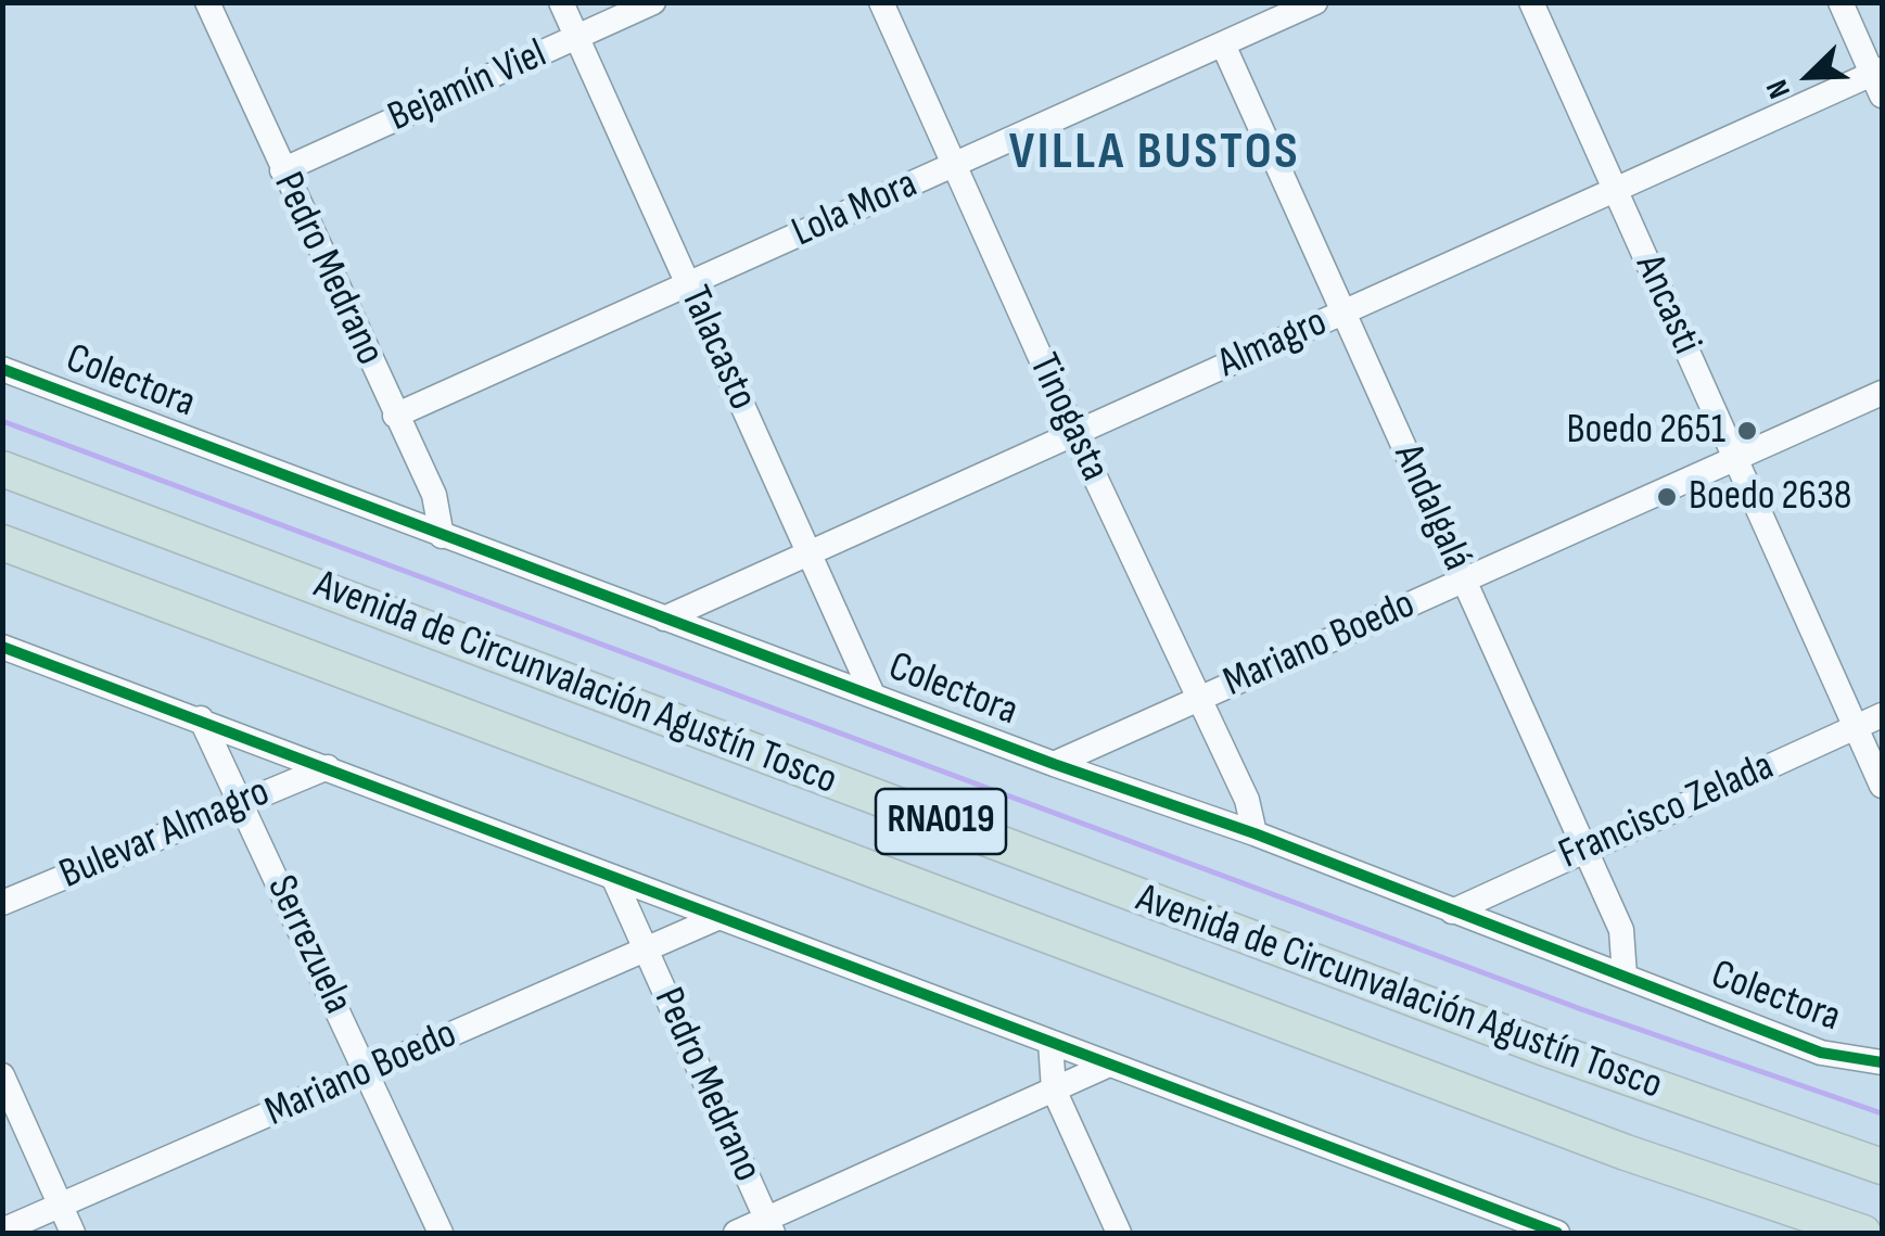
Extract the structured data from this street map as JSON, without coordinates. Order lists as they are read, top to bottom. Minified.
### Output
{"streets":{"highway":["Avenida de Circunvalación Agustín Tosco","RNA019"],"street":["Bejamín Viel","Lola Mora","Pedro Medrano","Ancasti","Almagro","Talacasto","Colectora","Tinogasta","Andalgalá","Mariano Boedo","Francisco Zelada","Bulevar Almagro","Serrezuela"]},"crossings":[["Bejamín Viel","Pedro Medrano"],["Bejamín Viel","Talacasto"],["Lola Mora","Pedro Medrano"],["Lola Mora","Talacasto"],["Lola Mora","Tinogasta"],["Lola Mora","Andalgalá"],["Pedro Medrano","Colectora"],["Pedro Medrano","Mariano Boedo"],["Ancasti","Almagro"],["Ancasti","Mariano Boedo"],["Ancasti","Francisco Zelada"],["Almagro","Talacasto"],["Almagro","Colectora"],["Almagro","Tinogasta"],["Almagro","Andalgalá"],["Talacasto","Colectora"],["Colectora","Tinogasta"],["Colectora","Andalgalá"],["Colectora","Mariano Boedo"],["Colectora","Francisco Zelada"],["Tinogasta","Mariano Boedo"],["Andalgalá","Mariano Boedo"],["Andalgalá","Francisco Zelada"],["Mariano Boedo","Serrezuela"],["Bulevar Almagro","Serrezuela"]],"districts":["VILLA BUSTOS"],"places":["Boedo 2651","Boedo 2638"],"north":"bottom left"}
